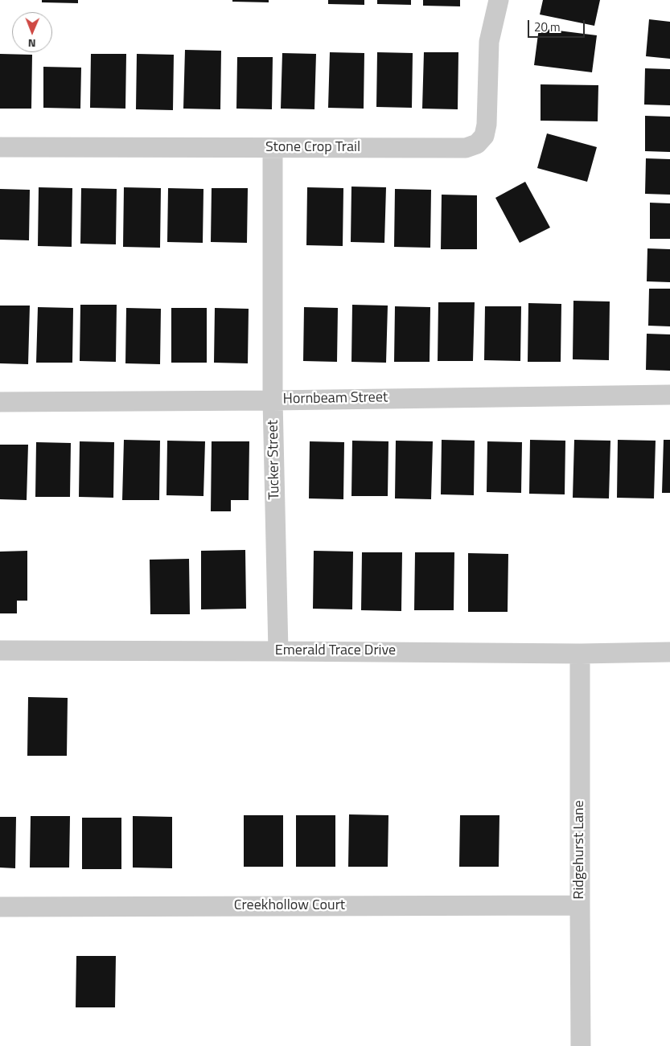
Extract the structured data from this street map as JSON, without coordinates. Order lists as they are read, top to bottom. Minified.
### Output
{"streets":{"street":["Stone Crop Trail","Hornbeam Street","Tucker Street","Emerald Trace Drive","Ridgehurst Lane","Creekhollow Court"]},"crossings":[["Stone Crop Trail","Tucker Street"],["Hornbeam Street","Tucker Street"],["Tucker Street","Emerald Trace Drive"],["Emerald Trace Drive","Ridgehurst Lane"],["Ridgehurst Lane","Creekhollow Court"]],"scale_bar":"20 m","north":"bottom"}
